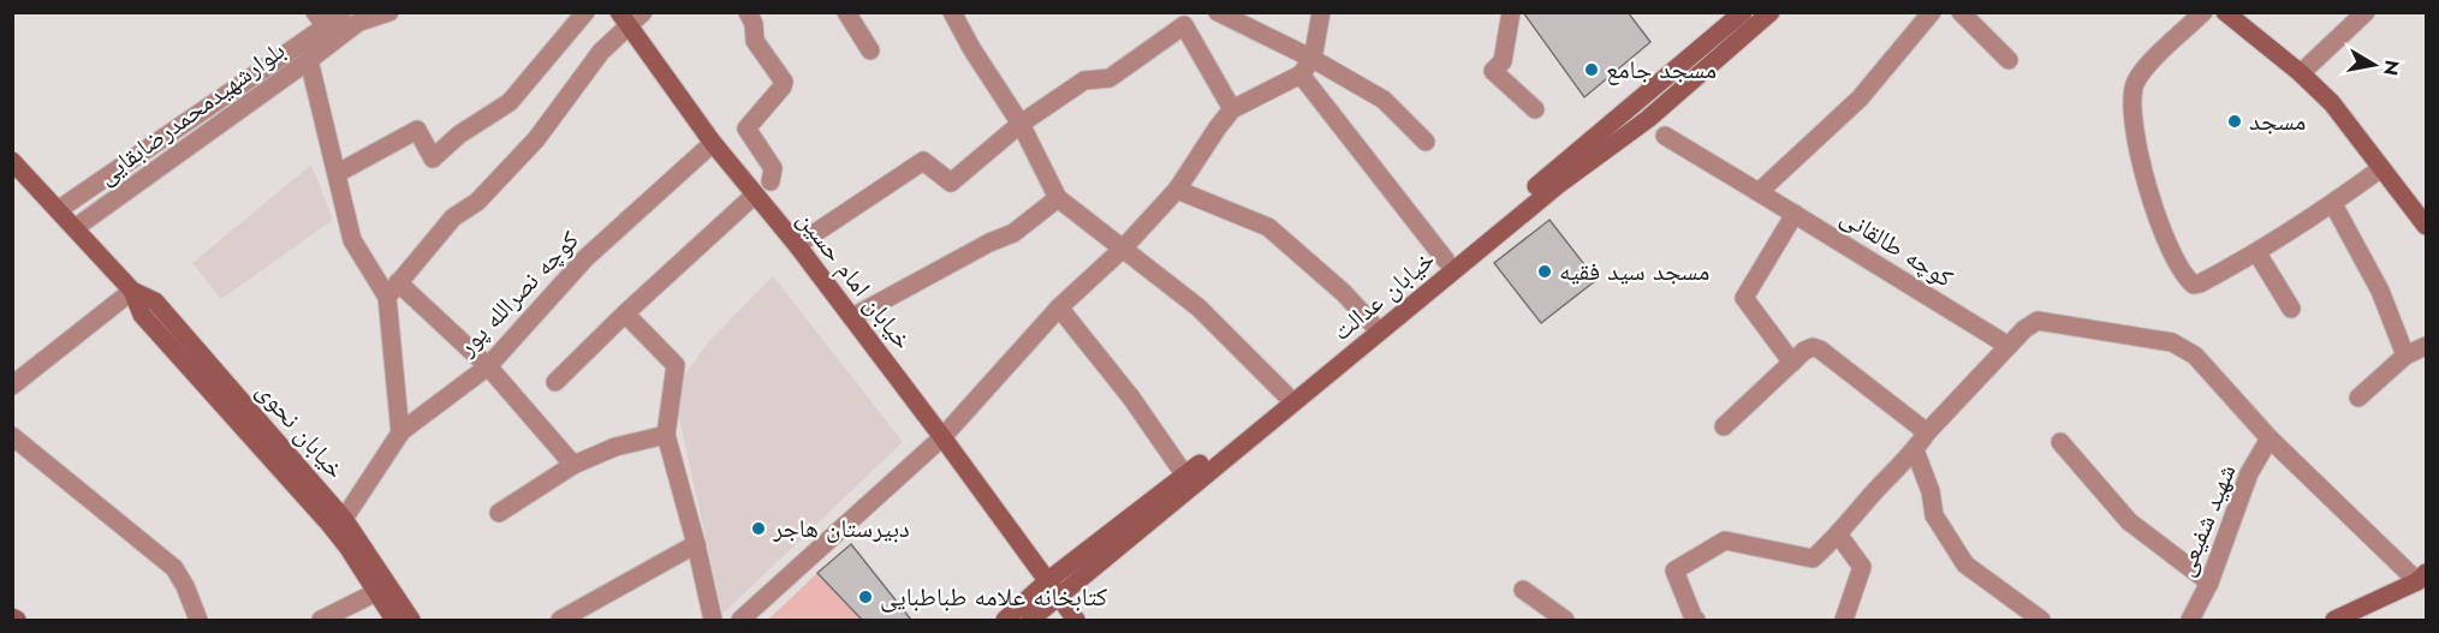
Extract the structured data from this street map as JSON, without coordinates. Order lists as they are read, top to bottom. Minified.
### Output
{"streets":{"main road":["خیابان امام حسین","خیابان عدالت","خیابان نحوی"],"street":["بلوارشهیدمحمدرضابقایی","کوچه طالقانی","کوچه نصرالله پور","شهید شفیعی"]},"crossings":[["بلوارشهیدمحمدرضابقایی","خیابان نحوی"],["خیابان امام حسین","کوچه نصرالله پور"],["خیابان امام حسین","خیابان عدالت"],["کوچه نصرالله پور","خیابان نحوی"]],"places":["مسجد جامع","مسجد","مسجد سید فقیه","دبیرستان هاجر","کتابخانه علامه طباطبایی"],"north":"right"}
